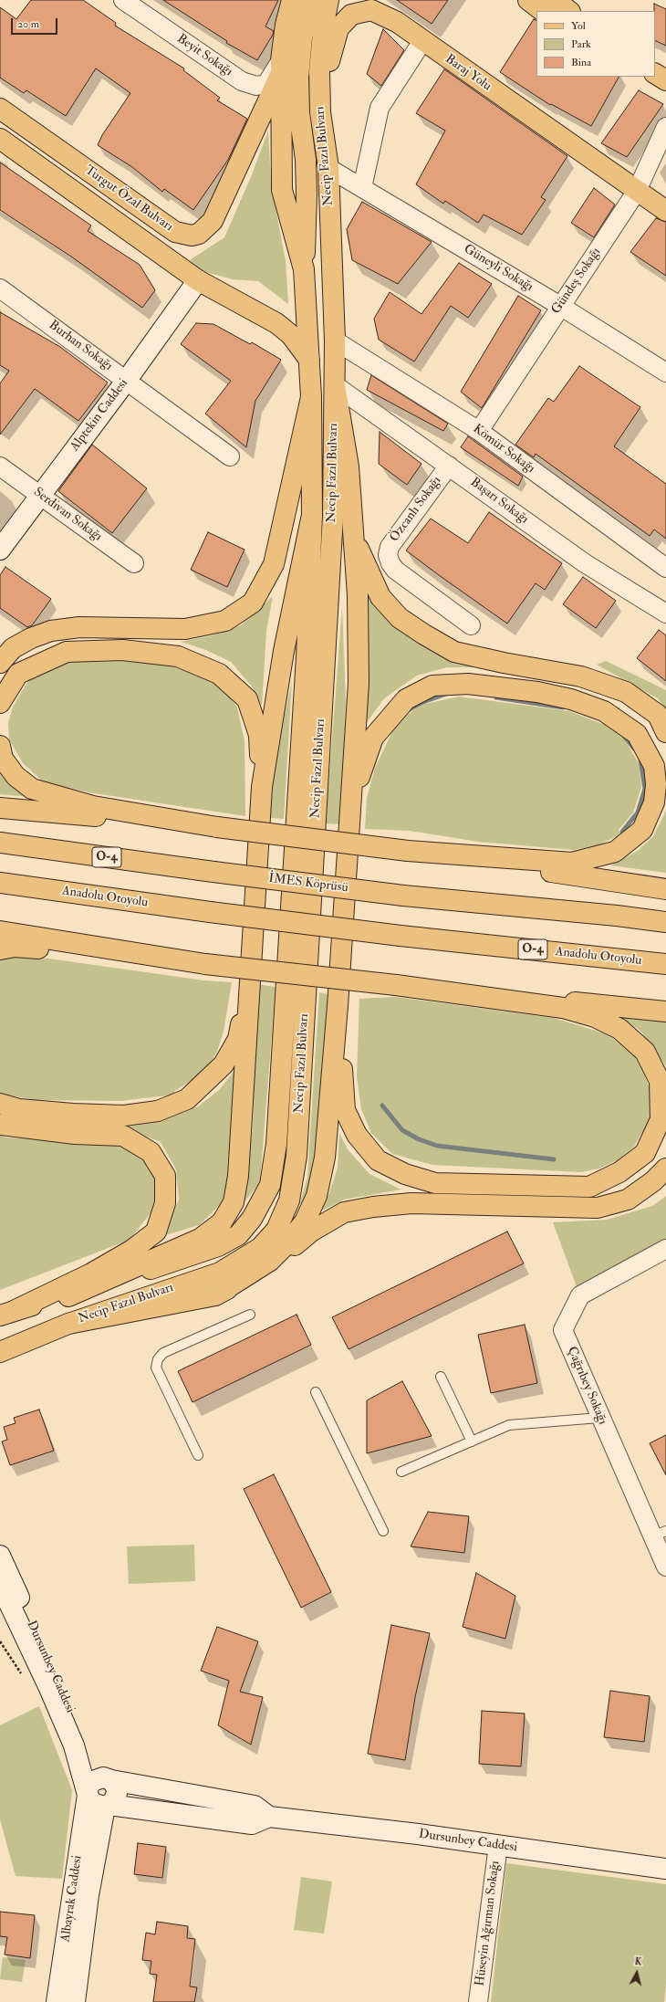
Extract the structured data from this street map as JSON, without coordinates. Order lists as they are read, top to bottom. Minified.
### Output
{"streets":{"main road":["Baraj Yolu","Necip Fazıl Bulvarı","Turgut Özal Bulvarı","Alptekin Caddesi","O-4","İMES Köprüsü","Anadolu Otoyolu","Dursunbey Caddesi","Albayrak Caddesi"],"street":["Beyit Sokağı","Güneyli Sokağı","Gündeş Sokağı","Burhan Sokağı","Kömür Sokağı","Başarı Sokağı","Özcanlı Sokağı","Serdivan Sokağı","Çağrıbey Sokağı","Hüseyin Ağırman Sokağı"]},"crossings":[["Beyit Sokağı","Necip Fazıl Bulvarı"],["Beyit Sokağı","Turgut Özal Bulvarı"],["Baraj Yolu","Necip Fazıl Bulvarı"],["Baraj Yolu","Gündeş Sokağı"],["Necip Fazıl Bulvarı","Turgut Özal Bulvarı"],["Necip Fazıl Bulvarı","Güneyli Sokağı"],["Necip Fazıl Bulvarı","Kömür Sokağı"],["Necip Fazıl Bulvarı","Başarı Sokağı"],["Turgut Özal Bulvarı","Alptekin Caddesi"],["Güneyli Sokağı","Gündeş Sokağı"],["Gündeş Sokağı","Kömür Sokağı"],["Burhan Sokağı","Alptekin Caddesi"],["Alptekin Caddesi","Serdivan Sokağı"],["Başarı Sokağı","Özcanlı Sokağı"],["Dursunbey Caddesi","Albayrak Caddesi"],["Dursunbey Caddesi","Hüseyin Ağırman Sokağı"]],"legend":["Yol","Park","Bina"],"scale_bar":"20 m","north":"top"}
